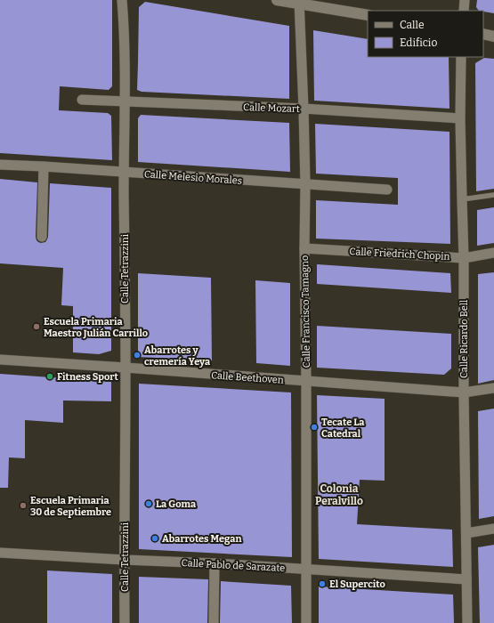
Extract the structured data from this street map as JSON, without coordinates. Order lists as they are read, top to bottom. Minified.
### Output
{"streets":{"street":["Calle Mozart","Calle Melesio Morales","Calle Friedrich Chopin","Calle Tetrazzini","Calle Francisco Tamagno","Calle Ricardo Bell","Calle Beethoven","Calle Pablo de Sarazate"]},"crossings":[["Calle Mozart","Calle Tetrazzini"],["Calle Mozart","Calle Francisco Tamagno"],["Calle Mozart","Calle Ricardo Bell"],["Calle Melesio Morales","Calle Tetrazzini"],["Calle Melesio Morales","Calle Francisco Tamagno"],["Calle Friedrich Chopin","Calle Francisco Tamagno"],["Calle Friedrich Chopin","Calle Ricardo Bell"],["Calle Tetrazzini","Calle Beethoven"],["Calle Tetrazzini","Calle Pablo de Sarazate"],["Calle Francisco Tamagno","Calle Beethoven"],["Calle Francisco Tamagno","Calle Pablo de Sarazate"],["Calle Ricardo Bell","Calle Beethoven"],["Calle Ricardo Bell","Calle Pablo de Sarazate"]],"districts":["Colonia Peralvillo"],"places":["Escuela Primaria Maestro Julián Carrillo","Abarrotes y cremería Yeya","Fitness Sport","Tecate La Catedral","La Goma","Escuela Primaria 30 de Septiembre","Abarrotes Megan","El Supercito"],"legend":["Calle","Edificio"]}
